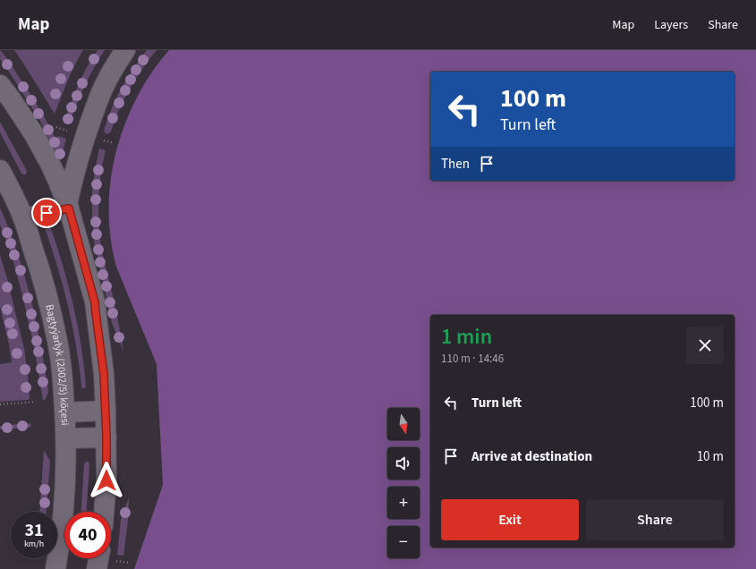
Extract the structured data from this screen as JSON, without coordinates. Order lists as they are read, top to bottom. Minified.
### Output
{"streets":{"street":["Bagtyýarlyk (2002/5) köçesi"]},"north":"bottom","page":{"header":"Map","nav":["Map","Layers","Share"],"turn":["100 m","Turn left"],"then":"Then","heading":["1 min","110 m · 14:46"],"list":[{"name":"Turn left","value":"100 m"},{"name":"Arrive at destination","value":"10 m"}],"map_buttons":["+","−"],"buttons":["Exit","Share"],"speed":"31 km/h","limit":"40"}}
